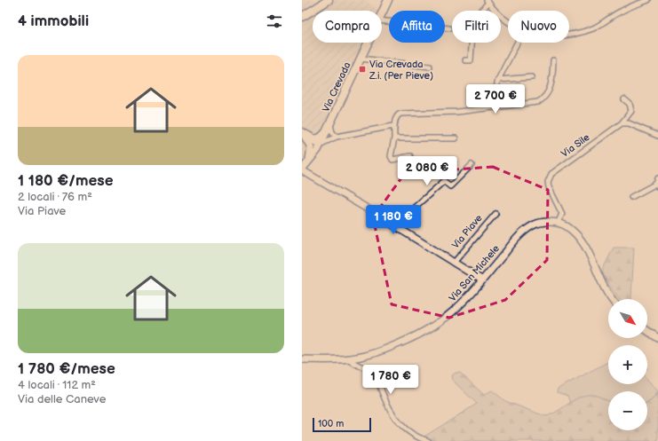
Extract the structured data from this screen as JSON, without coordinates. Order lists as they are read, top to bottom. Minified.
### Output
{"streets":{"main road":["Via Crevada","Via Piave","Via San Michele"],"street":["Via Sile"]},"crossings":[["Via Crevada","Via Piave"],["Via Sile","Via San Michele"],["Via Piave","Via San Michele"]],"places":{"transit":["Via Crevada Z.i. (Per Pieve)"]},"scale_bar":"100 m","north":"bottom right","page":{"heading":"4 immobili","chip":["Compra","Affitta","Filtri","Nuovo"],"list":[{"name":"1 180 €/mese","note":"2 locali · 76 m² · Via Piave"},{"name":"1 780 €/mese","note":"4 locali · 112 m² · Via delle Caneve"}],"price":["2 700 €","2 080 €","1 180 €","1 780 €"],"map_buttons":["+","−"],"scale":"100 m"}}
